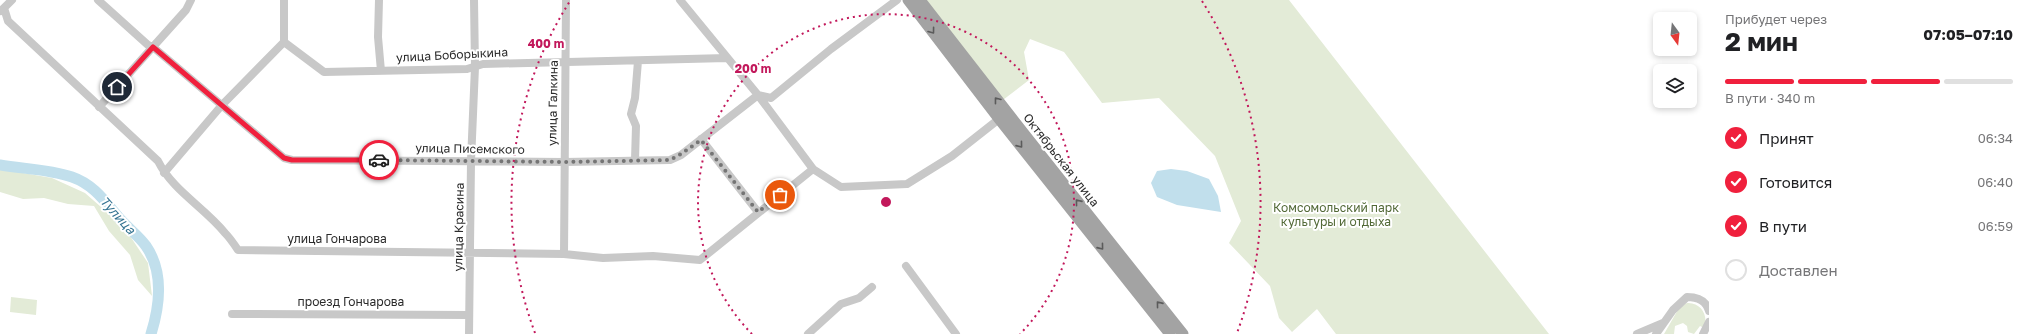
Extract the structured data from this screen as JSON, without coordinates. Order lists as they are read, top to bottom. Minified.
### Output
{"streets":{"main road":["Октябрьская улица"],"street":["улица Боборыкина","улица Галкина","улица Писемского","улица Красина","улица Гончарова","проезд Гончарова"]},"crossings":[["улица Боборыкина","улица Галкина"],["улица Боборыкина","улица Красина"],["улица Галкина","улица Писемского"],["улица Галкина","улица Гончарова"],["улица Писемского","улица Красина"],["улица Красина","улица Гончарова"],["улица Красина","проезд Гончарова"]],"water":["Тулица"],"parks":["Комсомольский парк культуры и отдыха"],"north":"bottom","page":{"heading":["2 мин","Прибудет через","07:05–07:10"],"bar":"В пути · 340 m","list":[["Принят","06:34"],["Готовится","06:40"],["В пути","06:59"],"Доставлен"]},"rings":["400 m","200 m"]}
